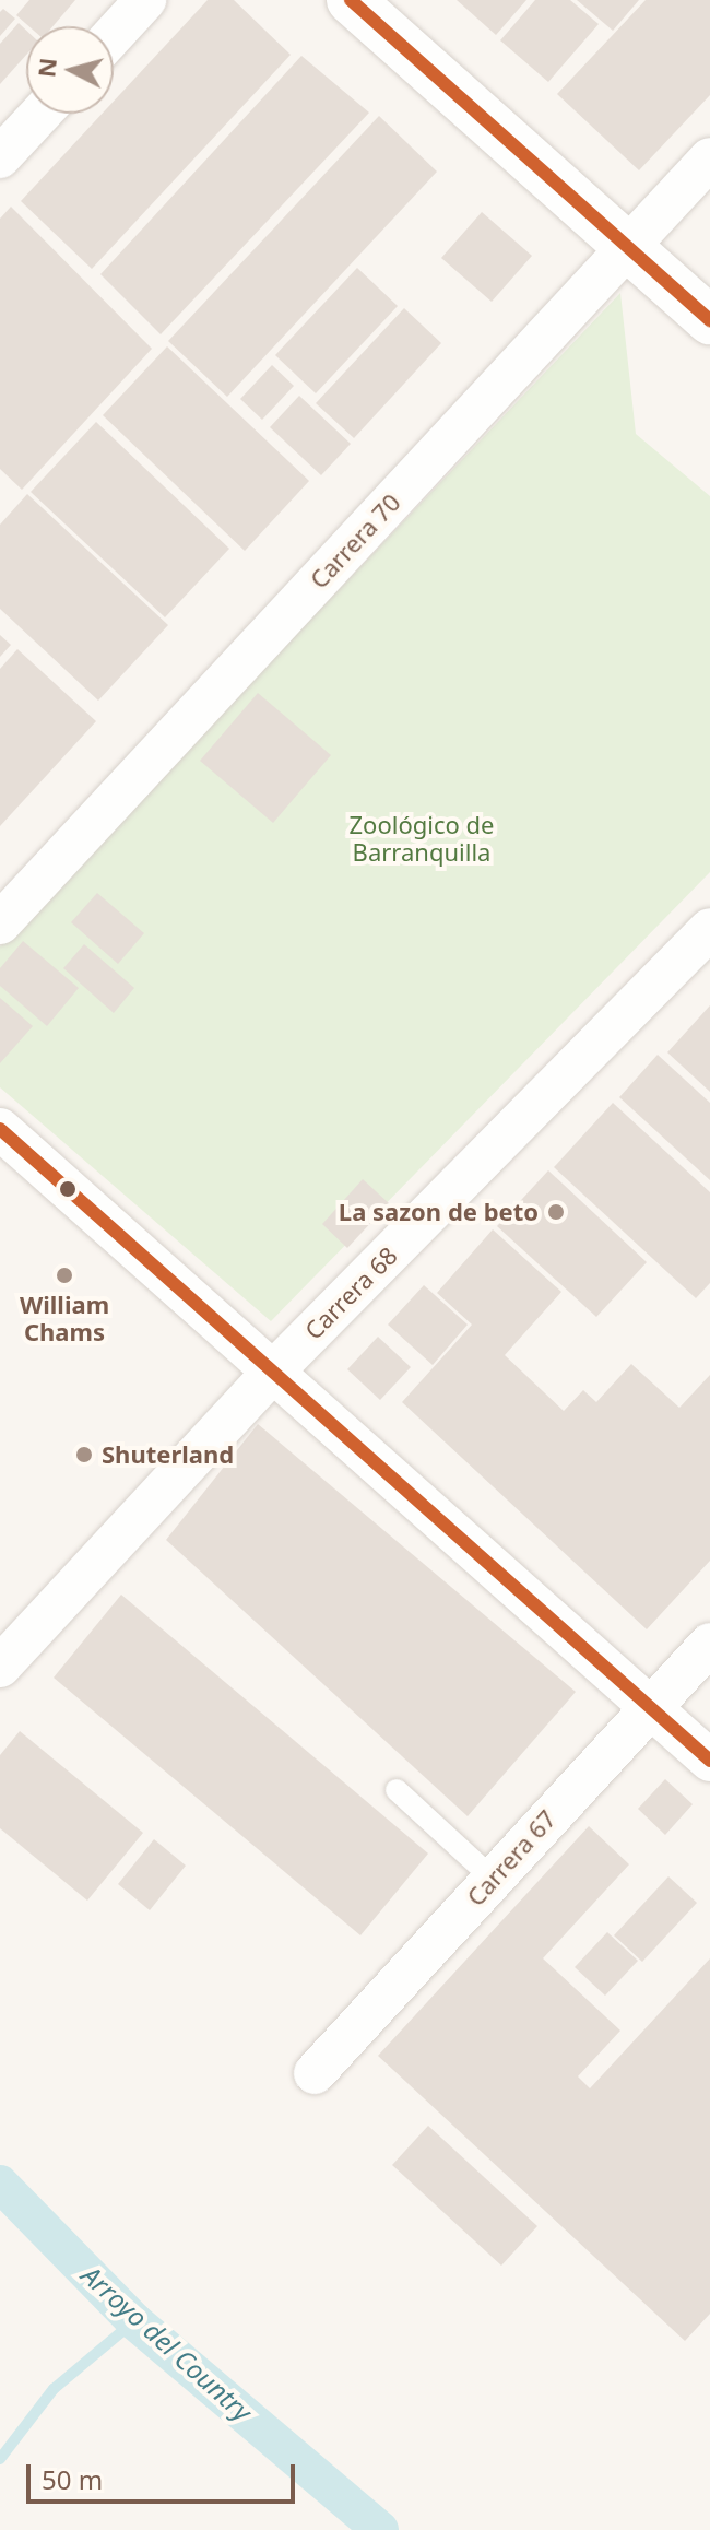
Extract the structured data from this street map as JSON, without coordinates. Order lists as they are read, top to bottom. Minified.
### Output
{"streets":{"street":["Carrera 70","Carrera 68","Carrera 67"]},"water":["Arroyo del Country"],"parks":["Zoológico de Barranquilla"],"places":["La sazon de beto","William Chams","Shuterland"],"scale_bar":"50 m","north":"left"}
